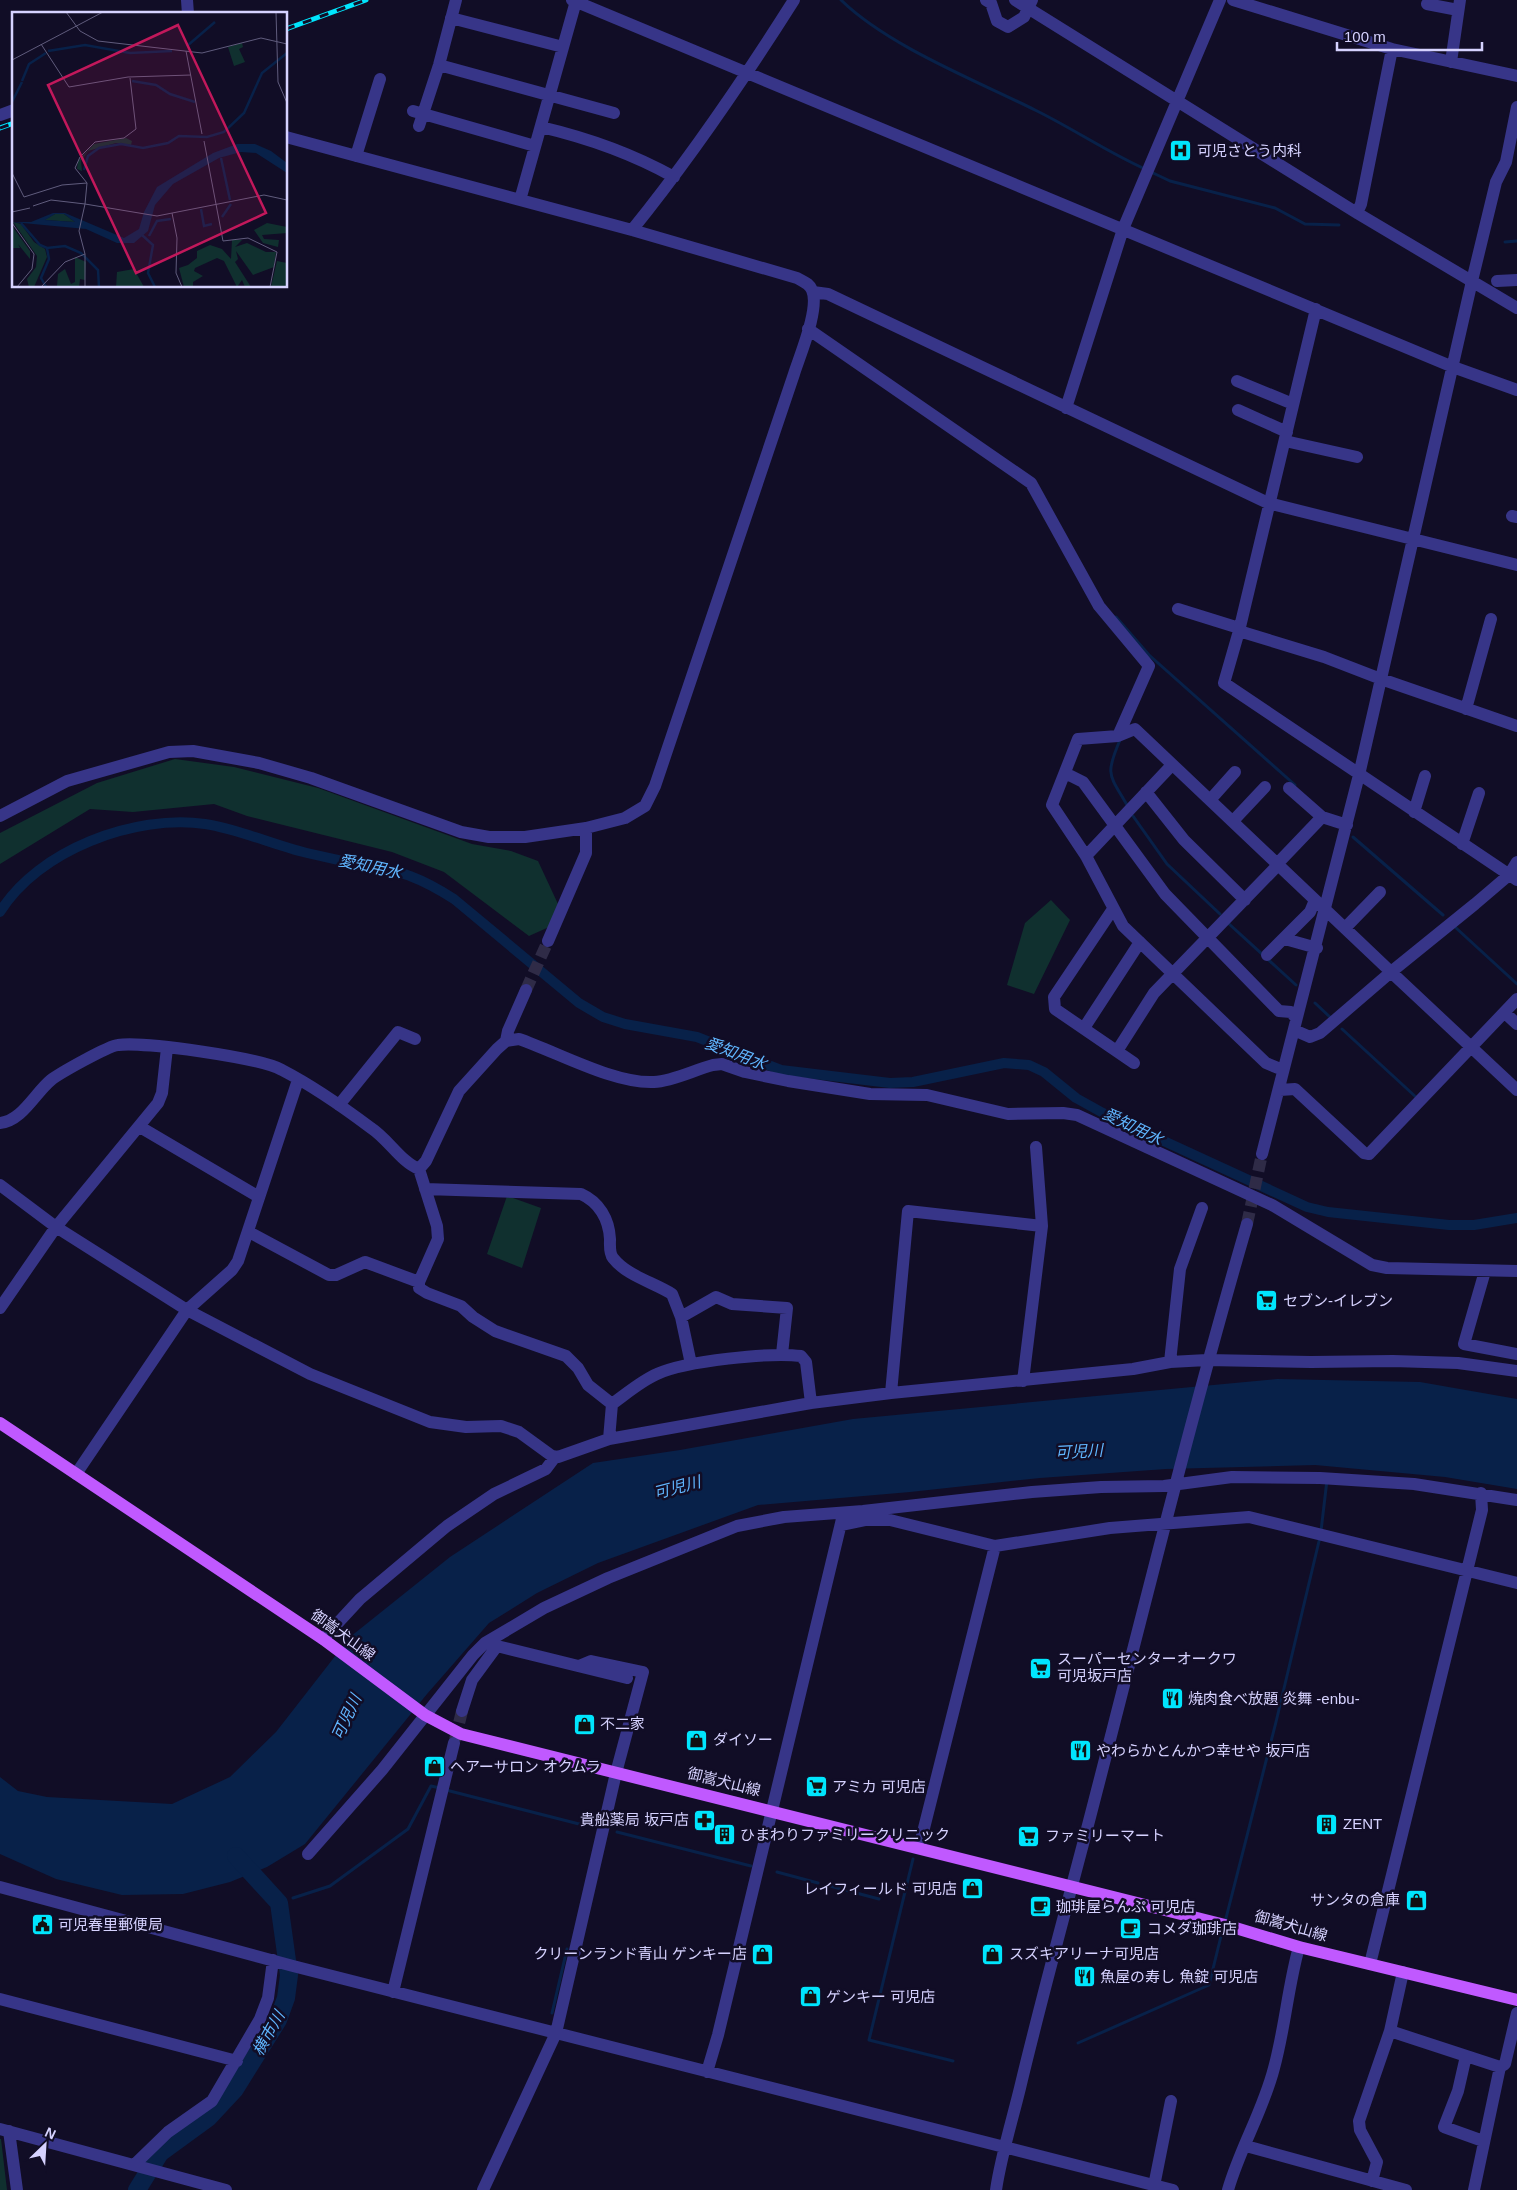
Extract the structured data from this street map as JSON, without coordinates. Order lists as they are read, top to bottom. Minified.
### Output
{"streets":{"main road":["御嵩犬山線"]},"water":["愛知用水","可児川","横市川"],"places":{"hospital":["可児さとう内科"],"supermarket":["セブン-イレブン","スーパーセンターオークワ 可児坂戸店","アミカ 可児店","ファミリーマート"],"restaurant":["焼肉食べ放題 炎舞 ‐enbu‐","やわらかとんかつ幸せや 坂戸店","魚屋の寿し 魚錠 可児店"],"shop":["不二家","ダイソー","ヘアーサロン オクムラ","レイフィールド 可児店","サンタの倉庫","クリーンランド青山 ゲンキー店","スズキアリーナ可児店","ゲンキー 可児店"],"pharmacy":["貴船薬局 坂戸店"],"building":["ZENT","ひまわりファミリークリニック"],"cafe":["珈琲屋らんぷ 可児店","コメダ珈琲店"],"public building":["可児春里郵便局"]},"scale_bar":"100 m","north":"top right"}
